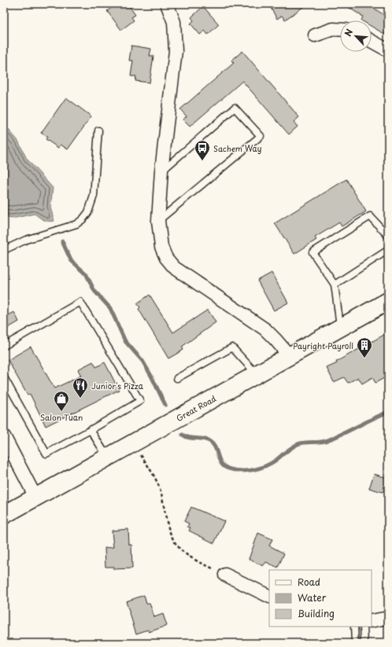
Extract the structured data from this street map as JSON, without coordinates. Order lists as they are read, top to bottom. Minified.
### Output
{"streets":{"main road":["Great Road"]},"places":{"bus stop":["Sachem Way"],"building":["Payright Payroll"],"restaurant":["Junior's Pizza"],"shop":["Salon Tuan"]},"legend":["Road","Water","Building"],"north":"top left"}
